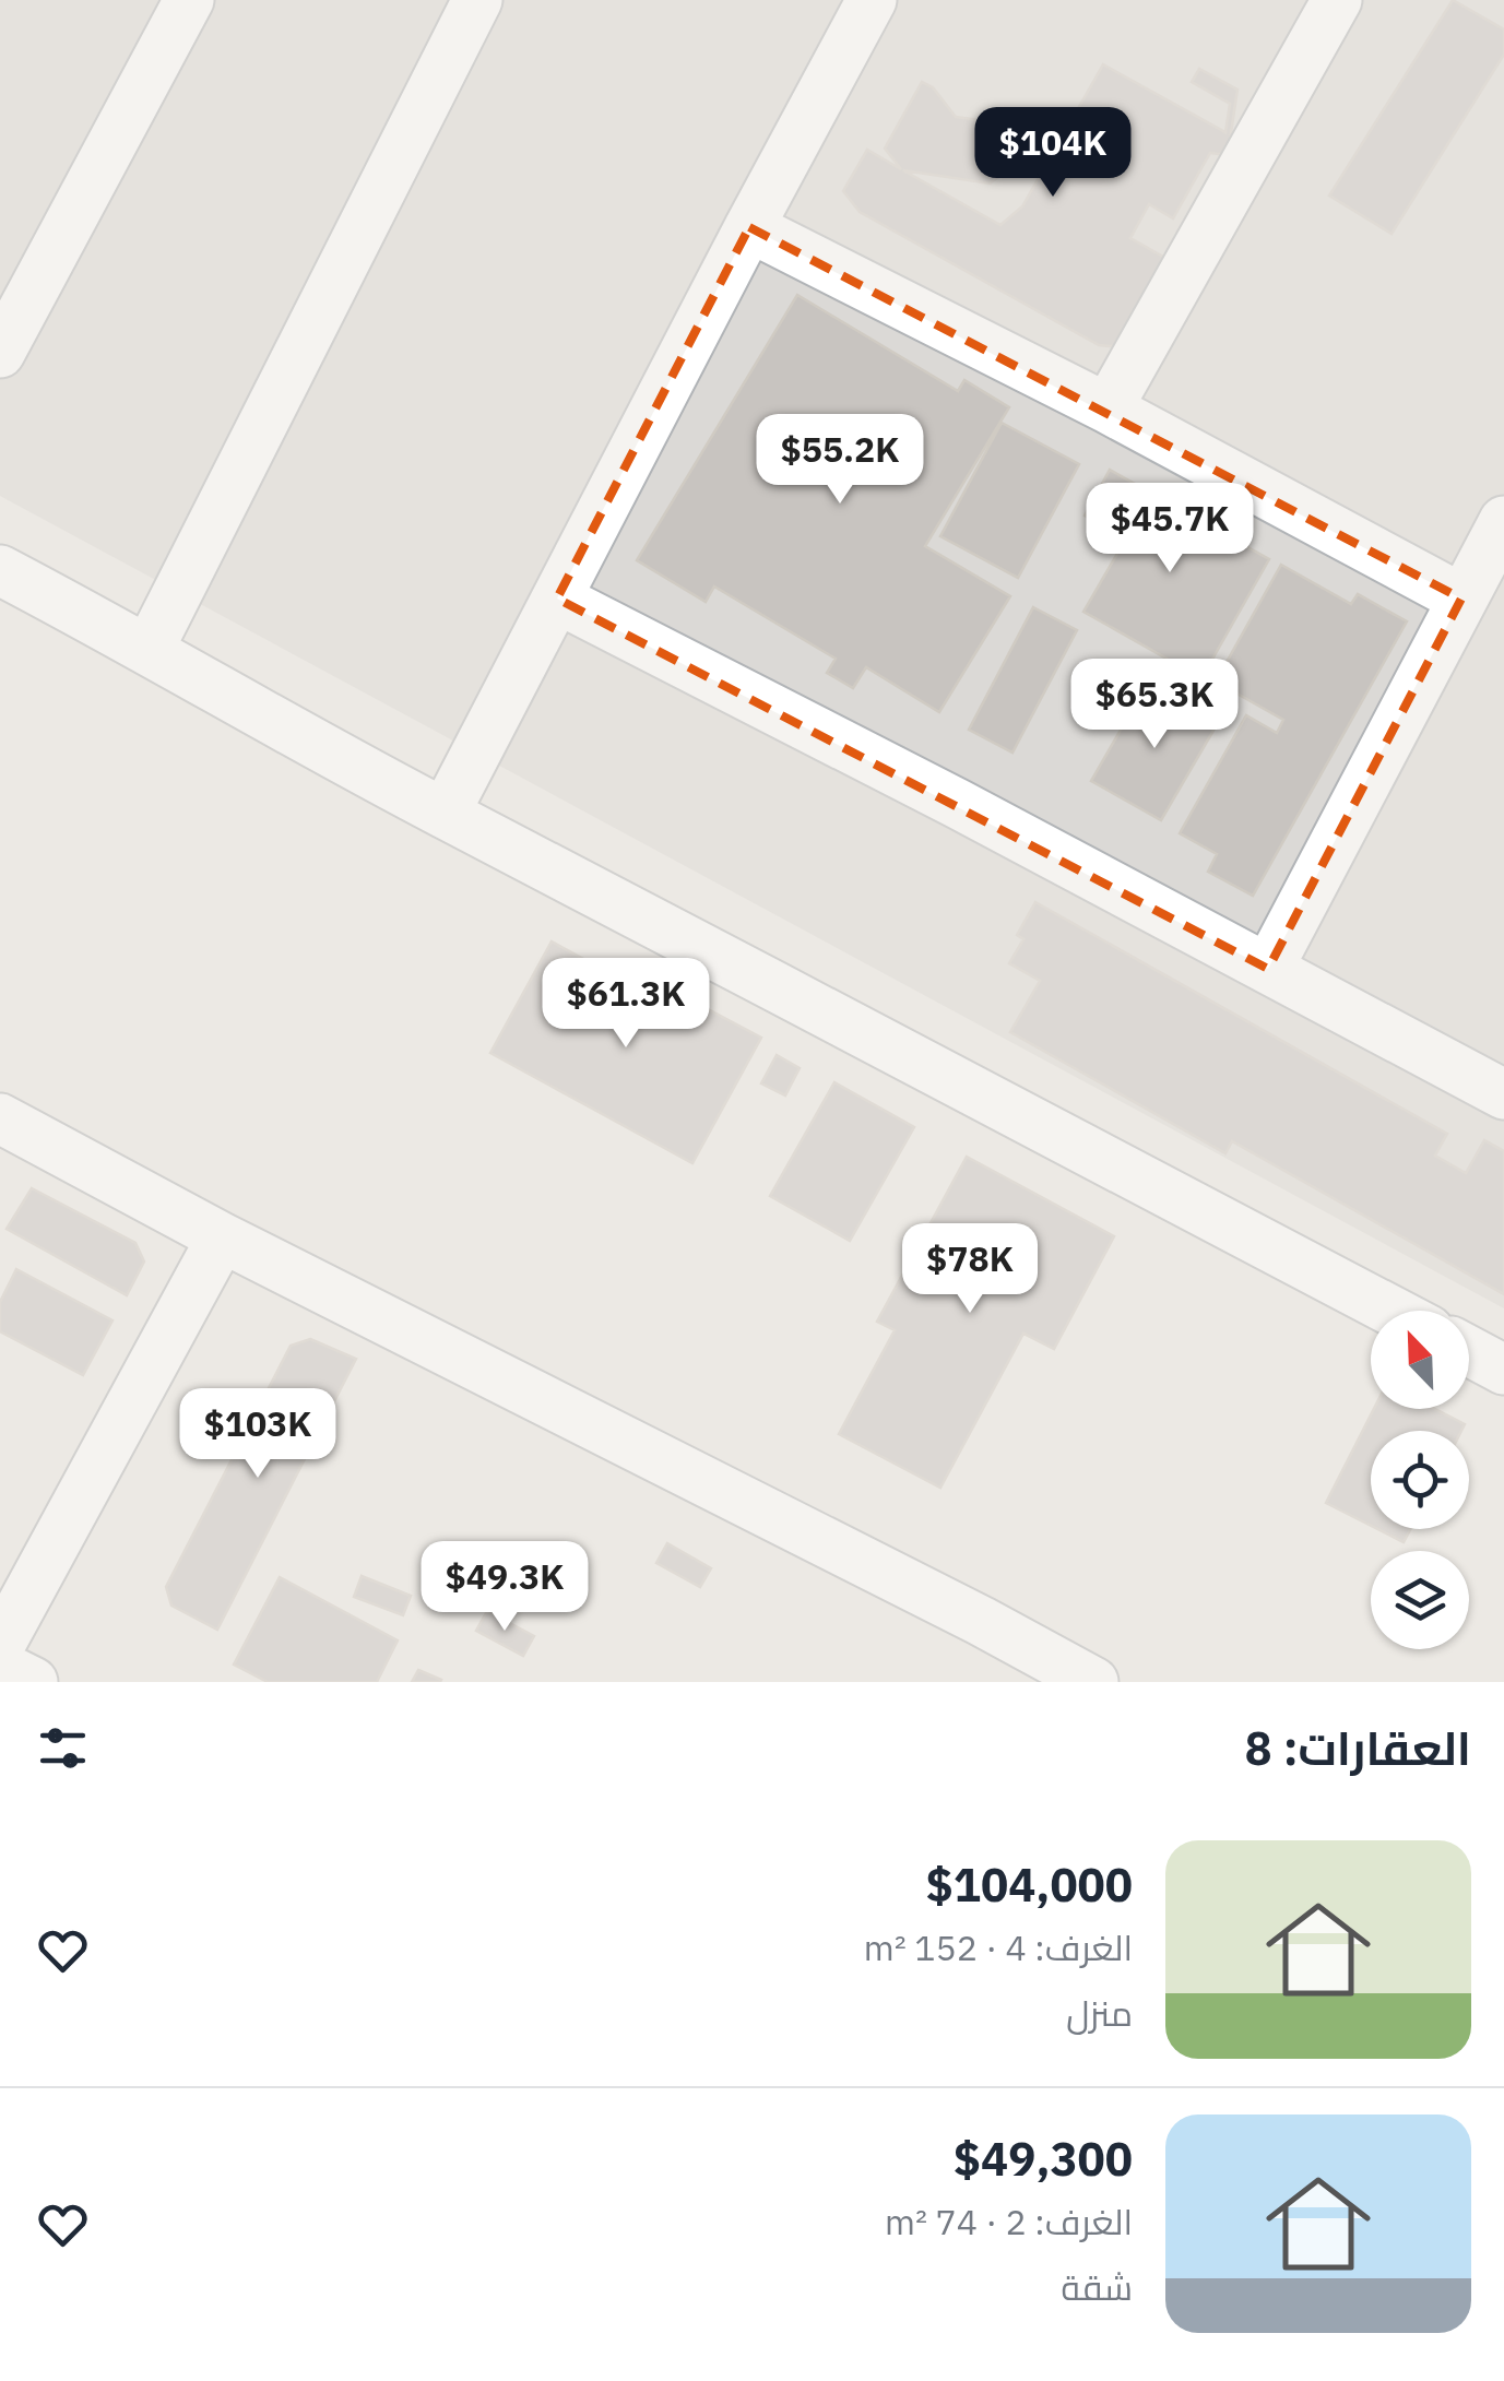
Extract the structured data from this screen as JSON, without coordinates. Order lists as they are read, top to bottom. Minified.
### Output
{"north":"top left","page":{"price":["$104K","$55.2K","$45.7K","$65.3K","$61.3K","$78K","$103K","$49.3K"],"heading":"العقارات: 8","list":[{"name":"$104,000","note":"الغرف: 4 · 152 m² · منزل"},{"name":"$49,300","note":"الغرف: 2 · 74 m² · شقة"}]}}
